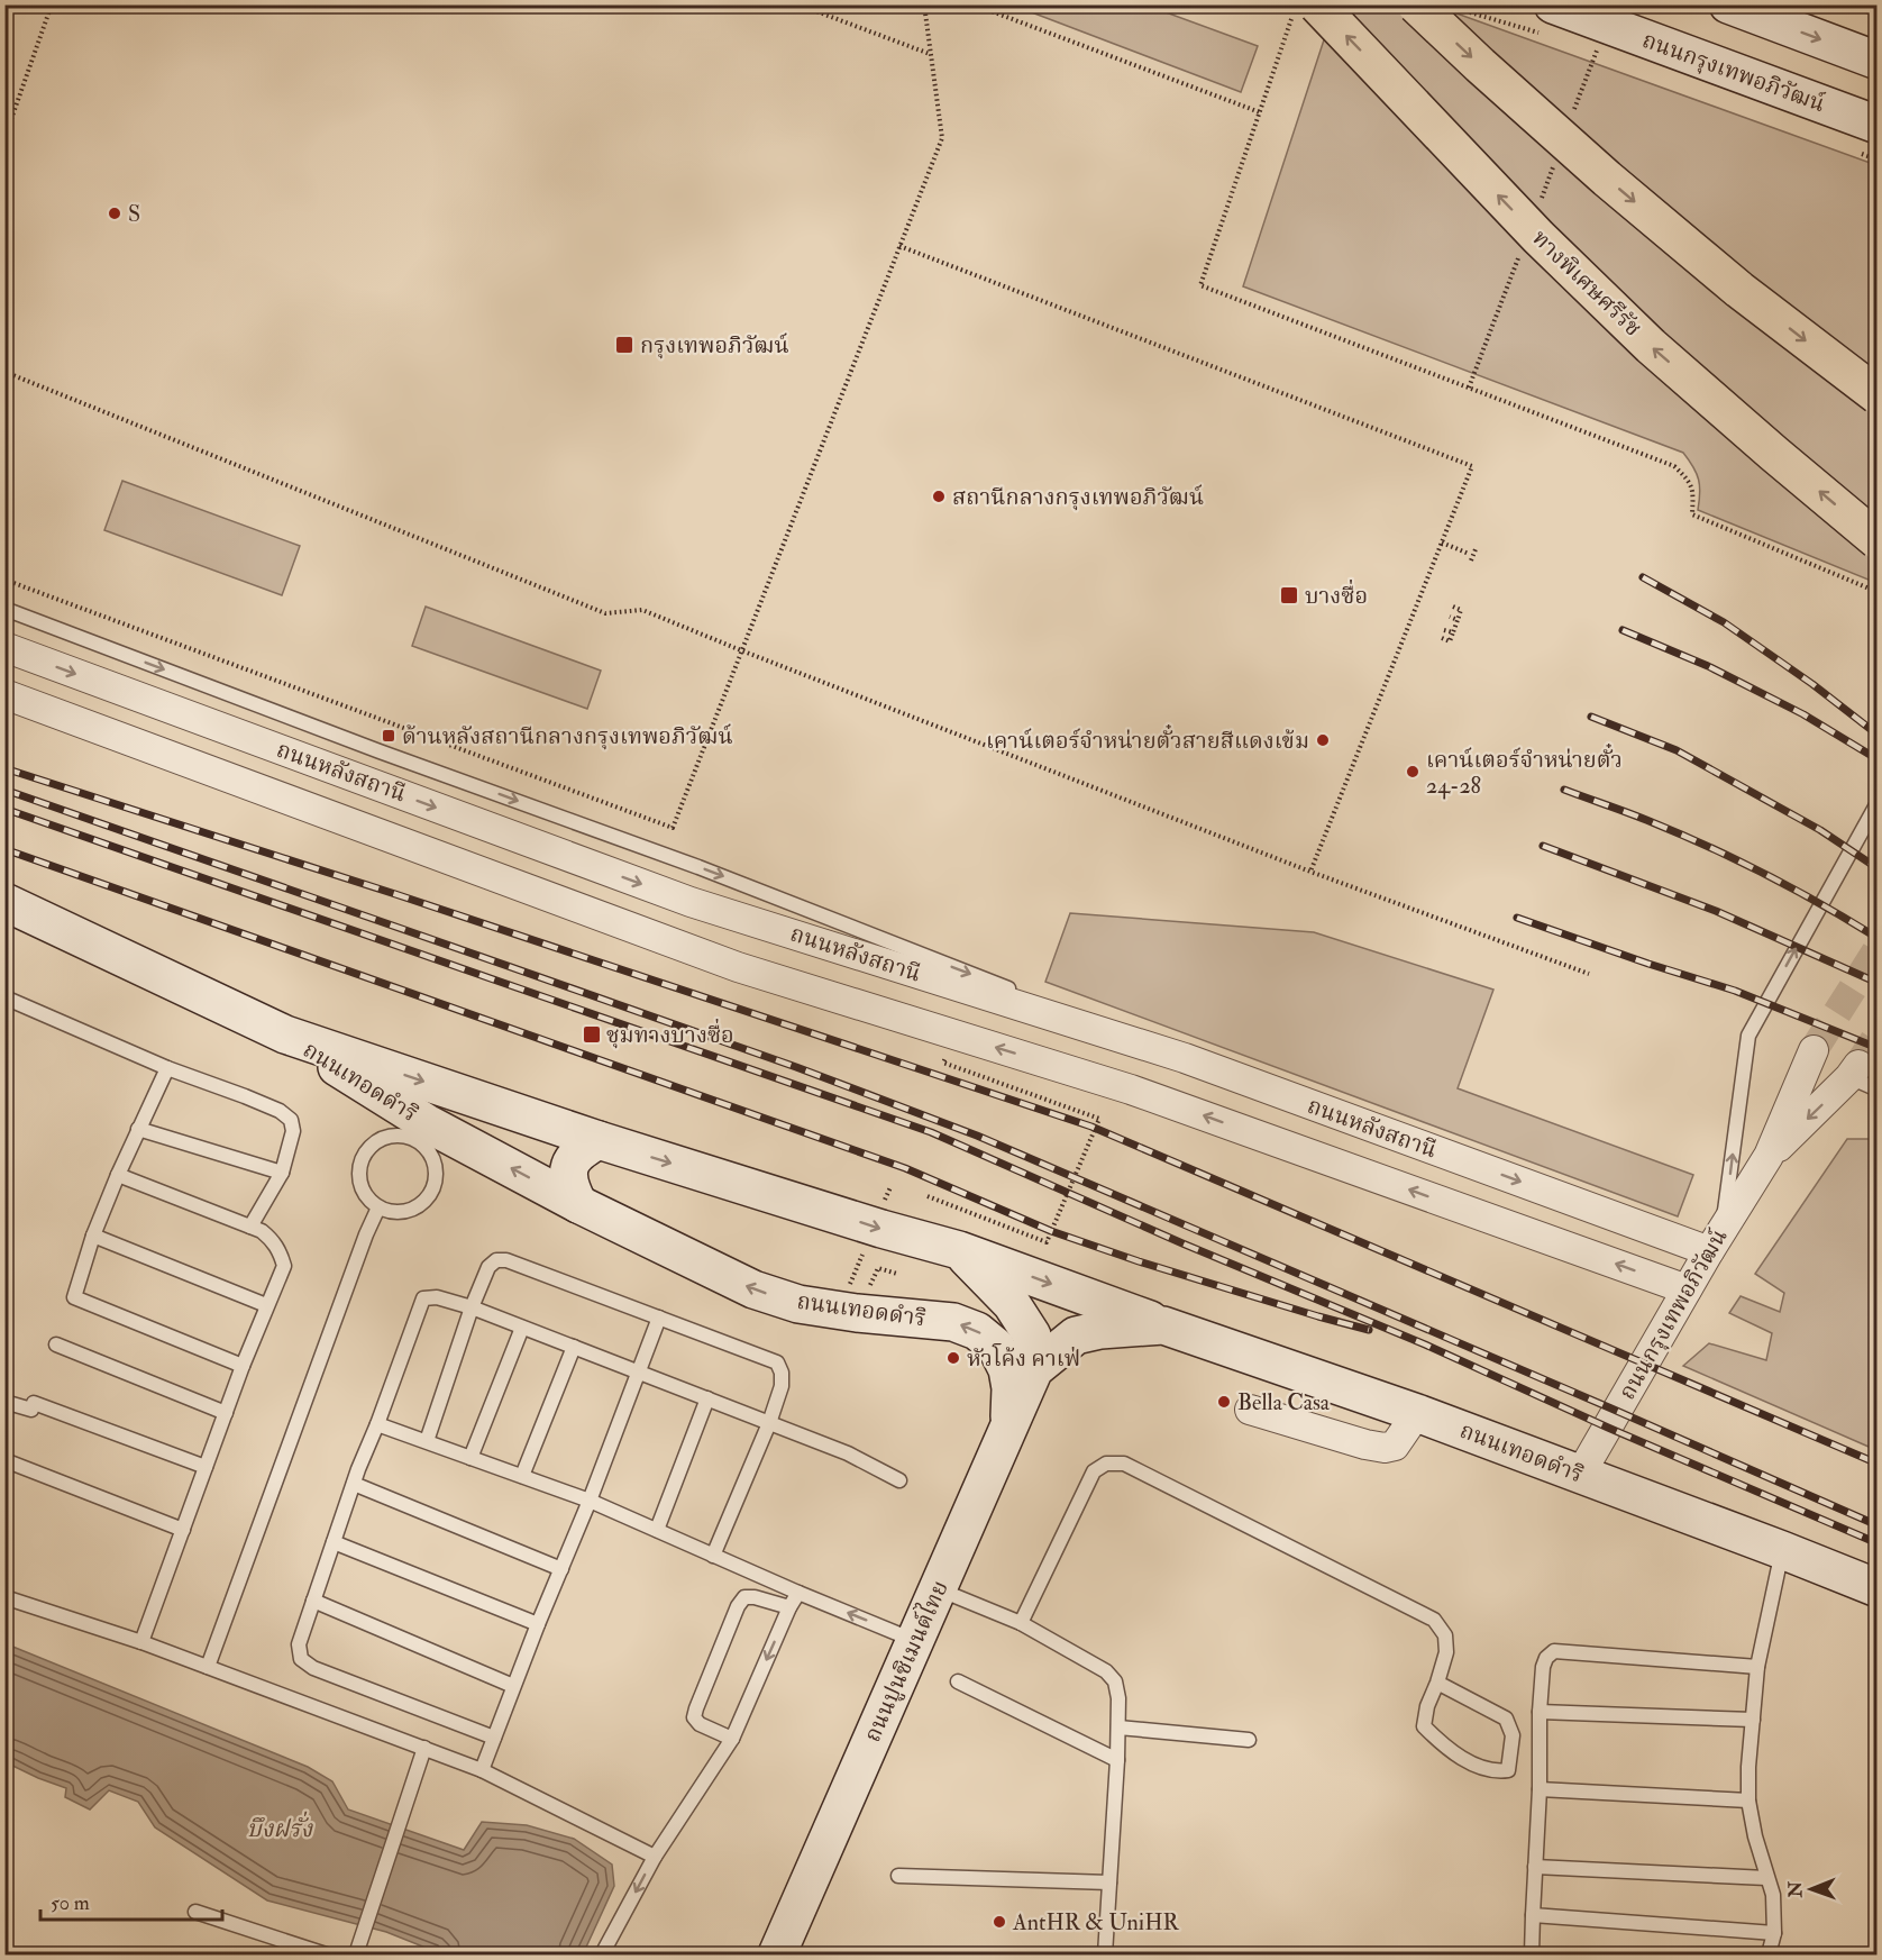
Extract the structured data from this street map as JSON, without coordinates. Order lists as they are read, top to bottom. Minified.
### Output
{"streets":{"highway":["ทางพิเศษศรีรัช"],"street":["ถนนกรุงเทพอภิวัฒน์","ถนนหลังสถานี","ถนนเทอดดำริ","ถนนปูนซิเมนต์ไทย"]},"crossings":[["ถนนกรุงเทพอภิวัฒน์","ถนนหลังสถานี"],["ถนนกรุงเทพอภิวัฒน์","ถนนเทอดดำริ"],["ถนนเทอดดำริ","ถนนปูนซิเมนต์ไทย"]],"water":["บึงฝรั่ง"],"places":{"other":["S","สถานีกลางกรุงเทพอภิวัฒน์","เคาน์เตอร์จำหน่ายตั๋วสายสีแดงเข้ม","เคาน์เตอร์จำหน่ายตั๋ว 24-28","หัวโค้ง คาเฟ่","Bella Casa","AntHR & UniHR"],"transit":["กรุงเทพอภิวัฒน์","บางซื่อ","ด้านหลังสถานีกลางกรุงเทพอภิวัฒน์","ชุมทางบางซื่อ"]},"scale_bar":"50 m","north":"left"}
